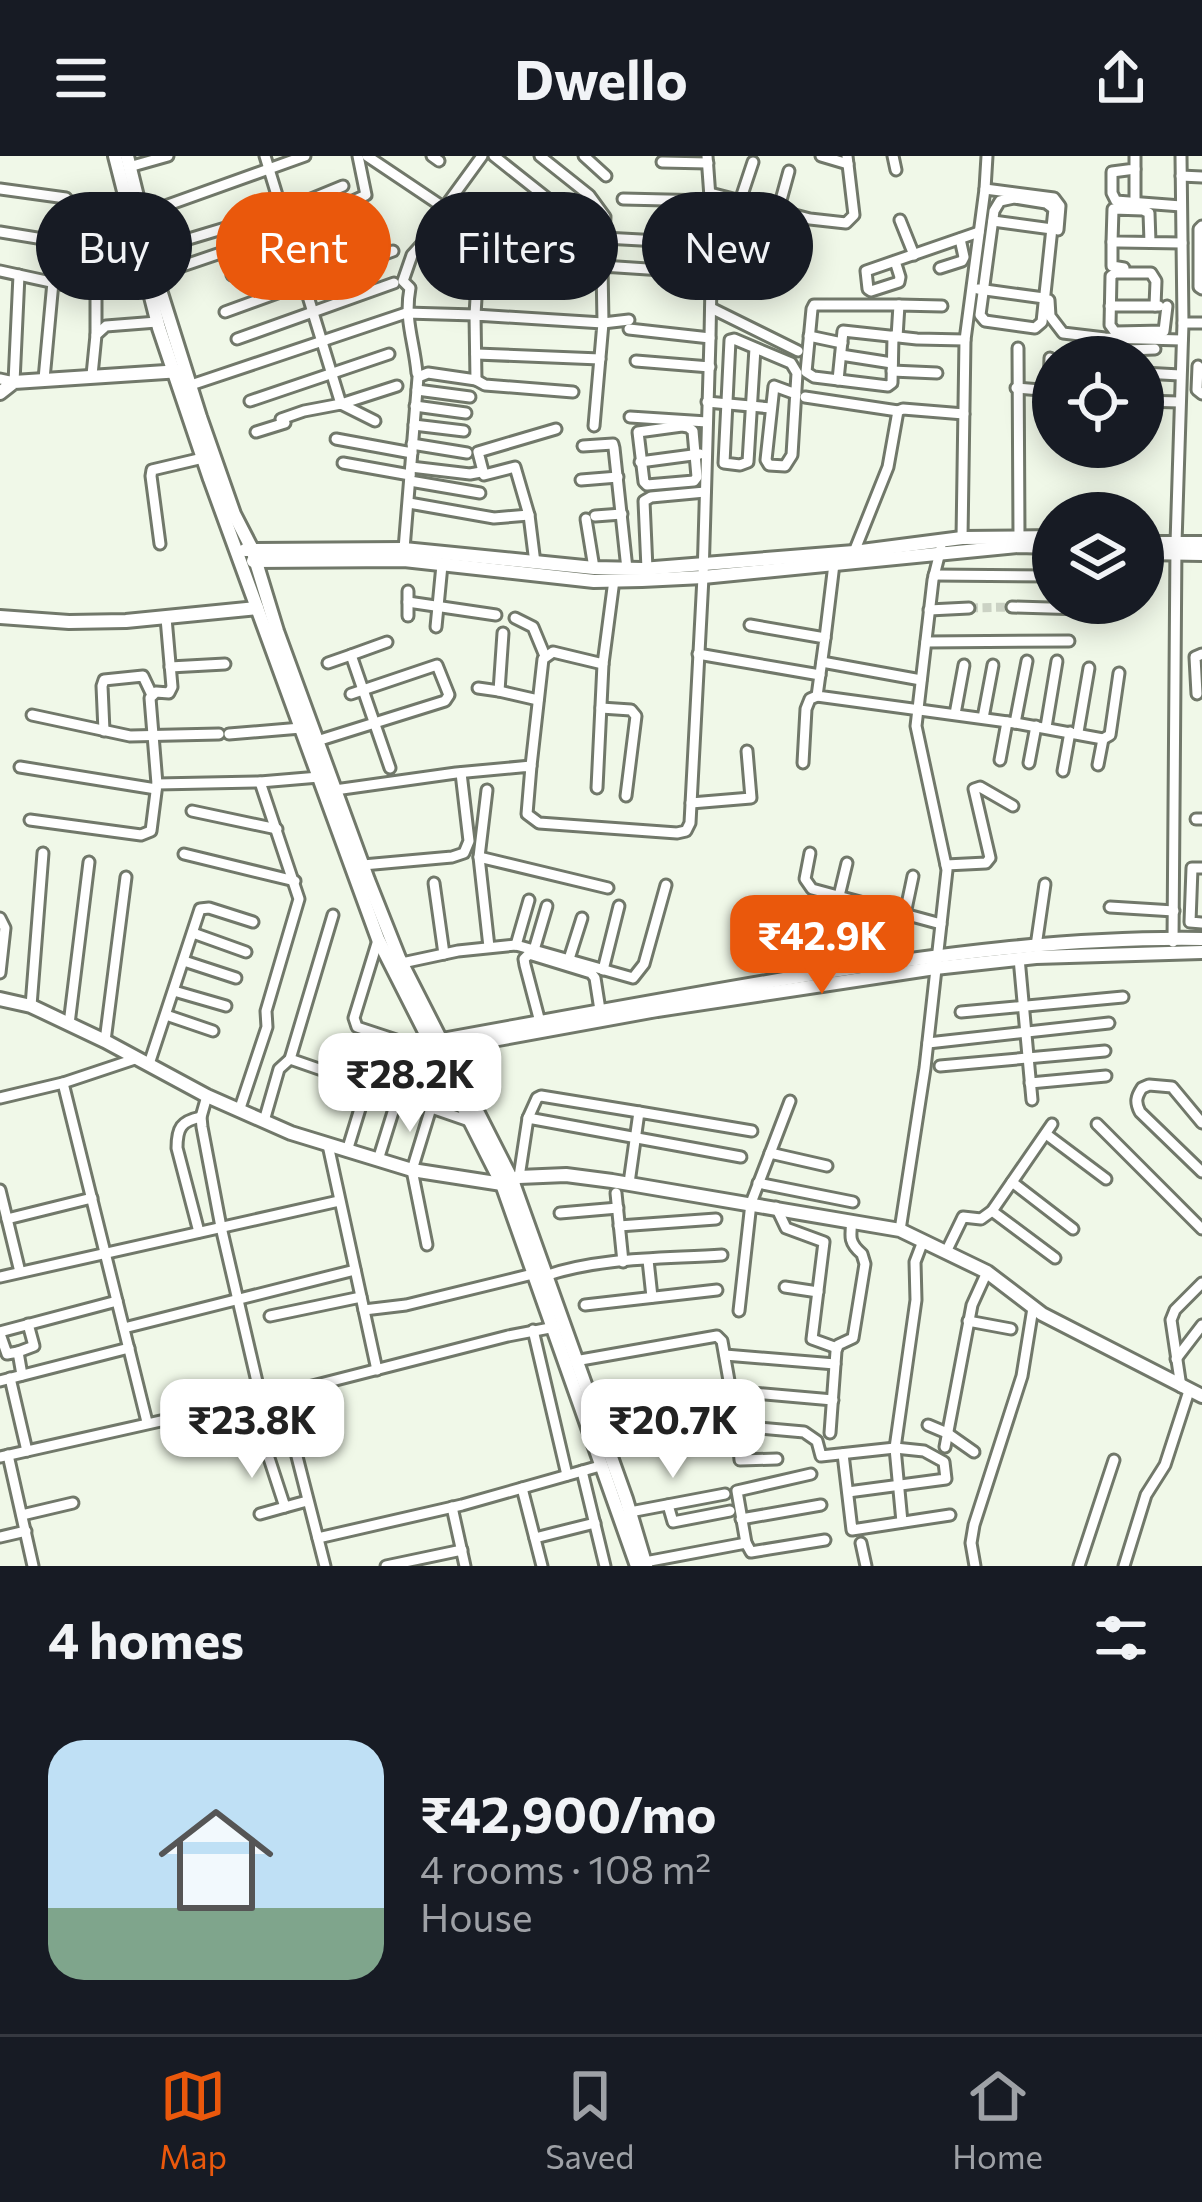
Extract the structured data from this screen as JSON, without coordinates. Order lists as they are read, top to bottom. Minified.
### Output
{"page":{"header":"Dwello","chip":["Buy","Rent","Filters","New"],"price":["₹42.9K","₹28.2K","₹23.8K","₹20.7K"],"heading":"4 homes","list":[{"name":"₹42,900/mo","note":"4 rooms · 108 m² · House"}],"tabs":["Map","Saved","Home"]}}
